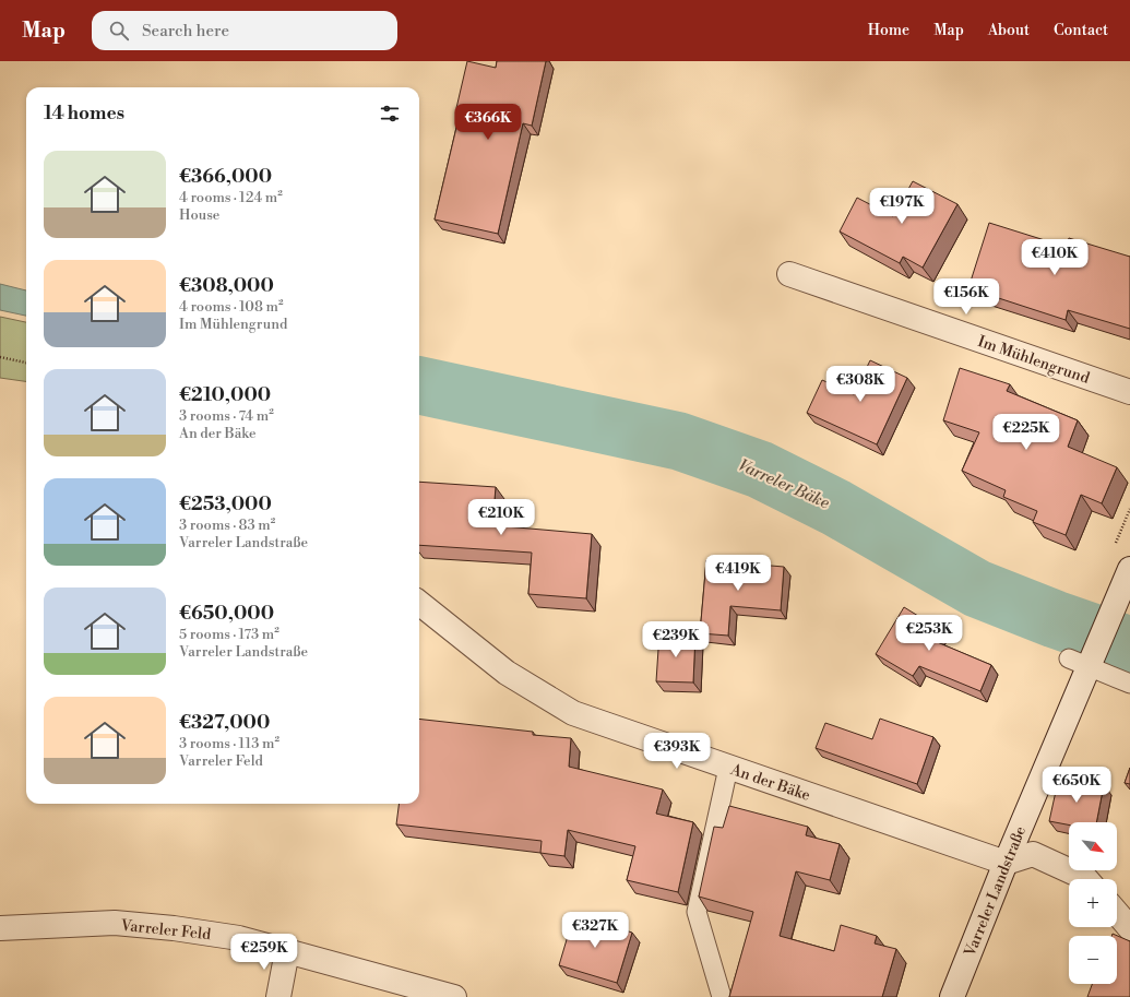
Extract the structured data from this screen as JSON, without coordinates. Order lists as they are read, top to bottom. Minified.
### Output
{"streets":{"street":["Im Mühlengrund","An der Bäke","Varreler Landstraße","Varreler Feld"]},"crossings":[["An der Bäke","Varreler Landstraße"]],"water":["Varreler Bäke"],"north":"bottom right","page":{"header":"Map","search":"Search here","nav":["Home","Map","About","Contact"],"heading":"14 homes","price":["€366K","€197K","€410K","€156K","€308K","€225K","€210K","€419K","€253K","€239K","€393K","€650K","€327K","€259K"],"list":[{"name":"€366,000","note":"4 rooms · 124 m² · House"},{"name":"€308,000","note":"4 rooms · 108 m² · Im Mühlengrund"},{"name":"€210,000","note":"3 rooms · 74 m² · An der Bäke"},{"name":"€253,000","note":"3 rooms · 83 m² · Varreler Landstraße"},{"name":"€650,000","note":"5 rooms · 173 m² · Varreler Landstraße"},{"name":"€327,000","note":"3 rooms · 113 m² · Varreler Feld"}],"map_buttons":["+","−"]}}
